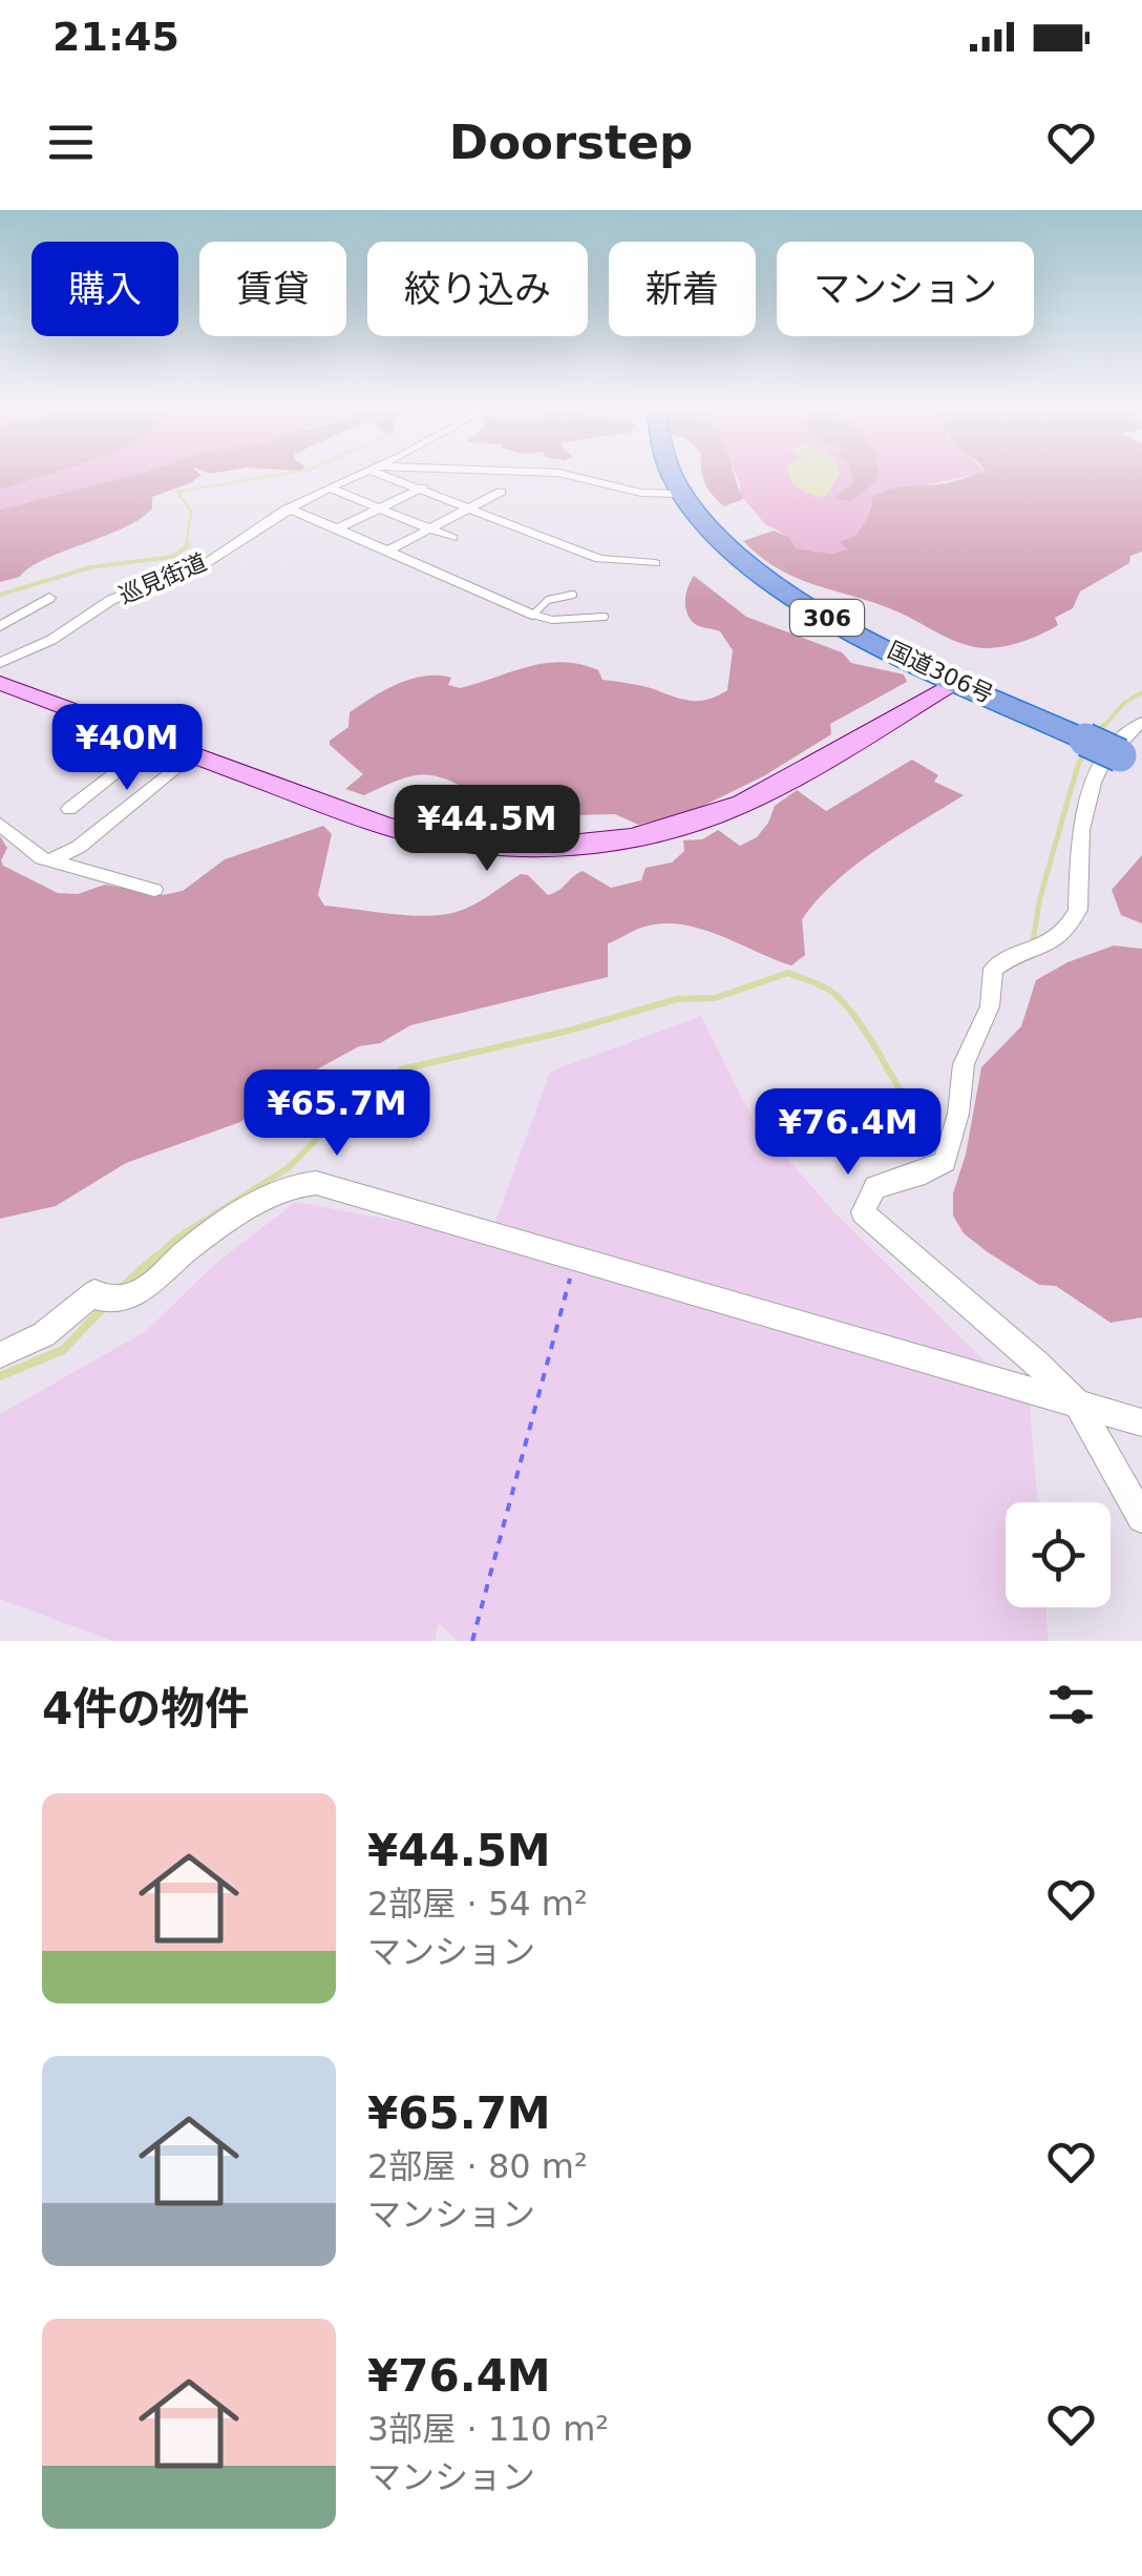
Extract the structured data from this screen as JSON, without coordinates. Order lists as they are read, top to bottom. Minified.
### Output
{"streets":{"highway":["306","国道306号"],"street":["巡見街道"]},"page":{"status":"21:45","header":"Doorstep","chip":["購入","賃貸","絞り込み","新着","マンション"],"price":["¥40M","¥44.5M","¥65.7M","¥76.4M"],"heading":"4件の物件","list":[{"name":"¥44.5M","note":"2部屋 · 54 m² · マンション"},{"name":"¥65.7M","note":"2部屋 · 80 m² · マンション"},{"name":"¥76.4M","note":"3部屋 · 110 m² · マンション"}]}}
